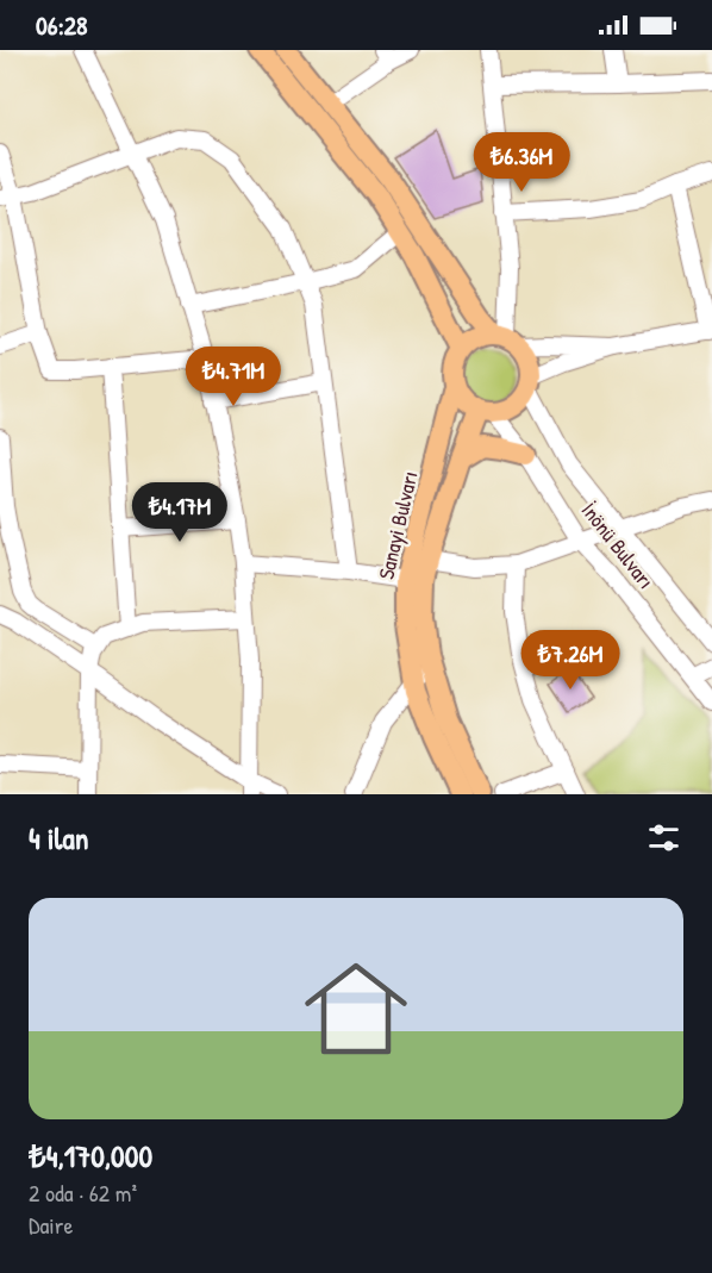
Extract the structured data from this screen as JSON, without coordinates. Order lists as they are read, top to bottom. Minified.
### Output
{"streets":{"main road":["Sanayi Bulvarı"],"street":["İnönü Bulvarı"]},"crossings":[["Sanayi Bulvarı","İnönü Bulvarı"]],"page":{"status":"06:28","price":["₺6.36M","₺4.71M","₺4.17M","₺7.26M"],"heading":"4 ilan","list":[{"name":"₺4,170,000","note":"2 oda · 62 m² · Daire"}]}}
